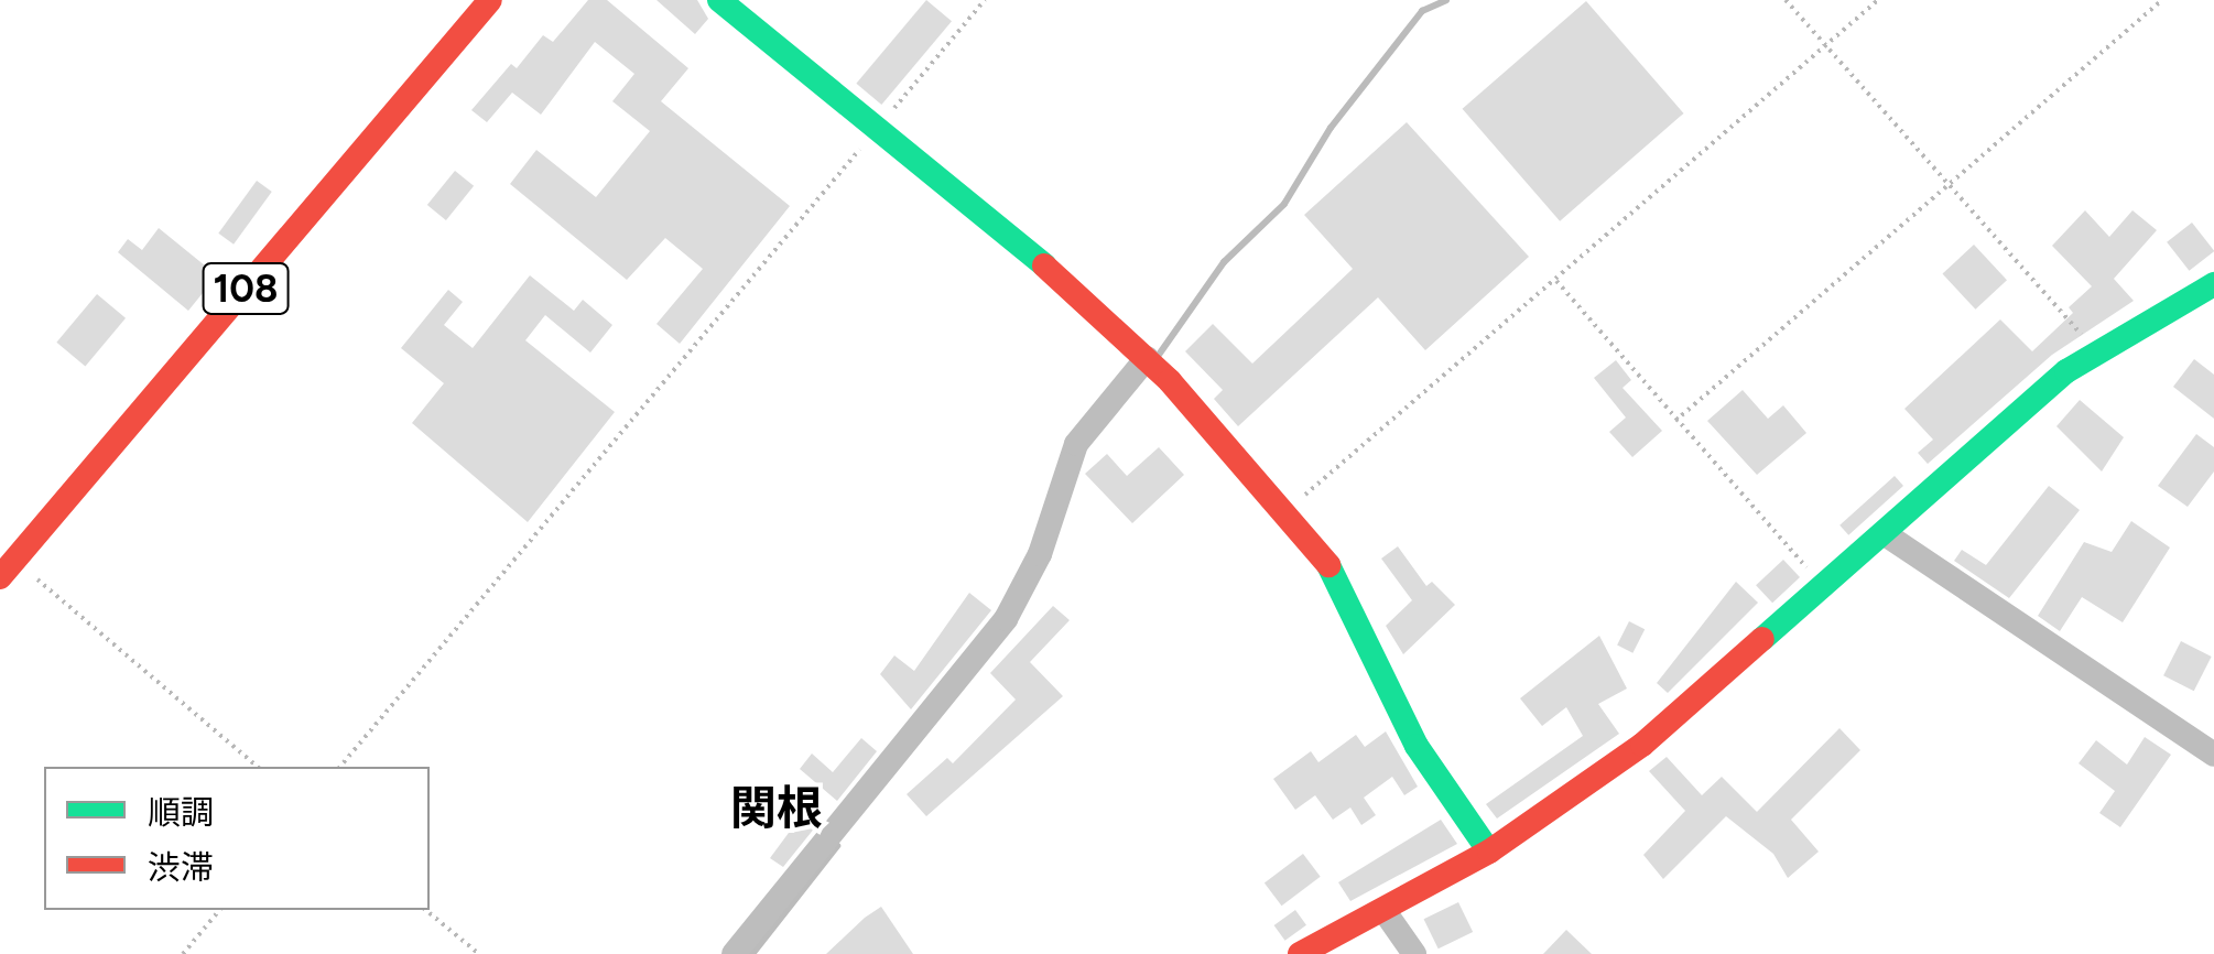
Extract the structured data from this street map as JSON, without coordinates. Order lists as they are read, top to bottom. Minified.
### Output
{"streets":{"main road":["108"]},"districts":["関根"],"legend":["順調","渋滞"]}
